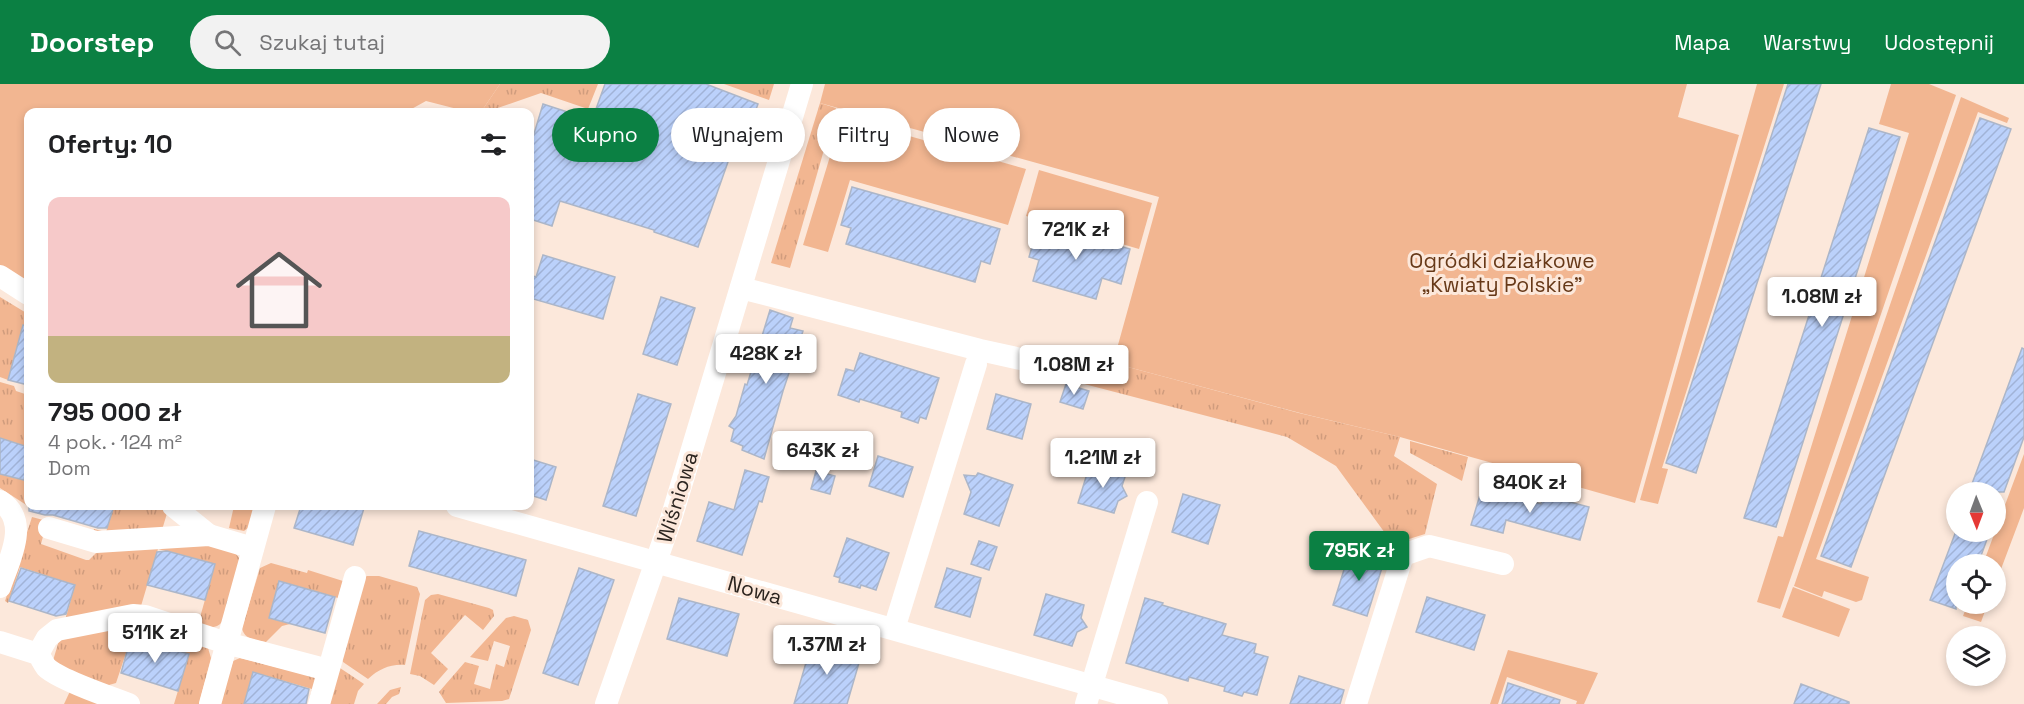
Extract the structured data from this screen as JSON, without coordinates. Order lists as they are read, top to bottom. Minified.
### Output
{"streets":{"street":["Wiśniowa","Nowa"]},"crossings":[["Wiśniowa","Nowa"]],"parks":["Ogródki działkowe „Kwiaty Polskie”"],"north":"bottom","page":{"header":"Doorstep","search":"Szukaj tutaj","nav":["Mapa","Warstwy","Udostępnij"],"chip":["Kupno","Wynajem","Filtry","Nowe"],"heading":"Oferty: 10","list":[{"name":"795 000 zł","note":"4 pok. · 124 m² · Dom"}],"price":["721K zł","1.08M zł","428K zł","1.08M zł","643K zł","1.21M zł","840K zł","795K zł","511K zł","1.37M zł"]}}
